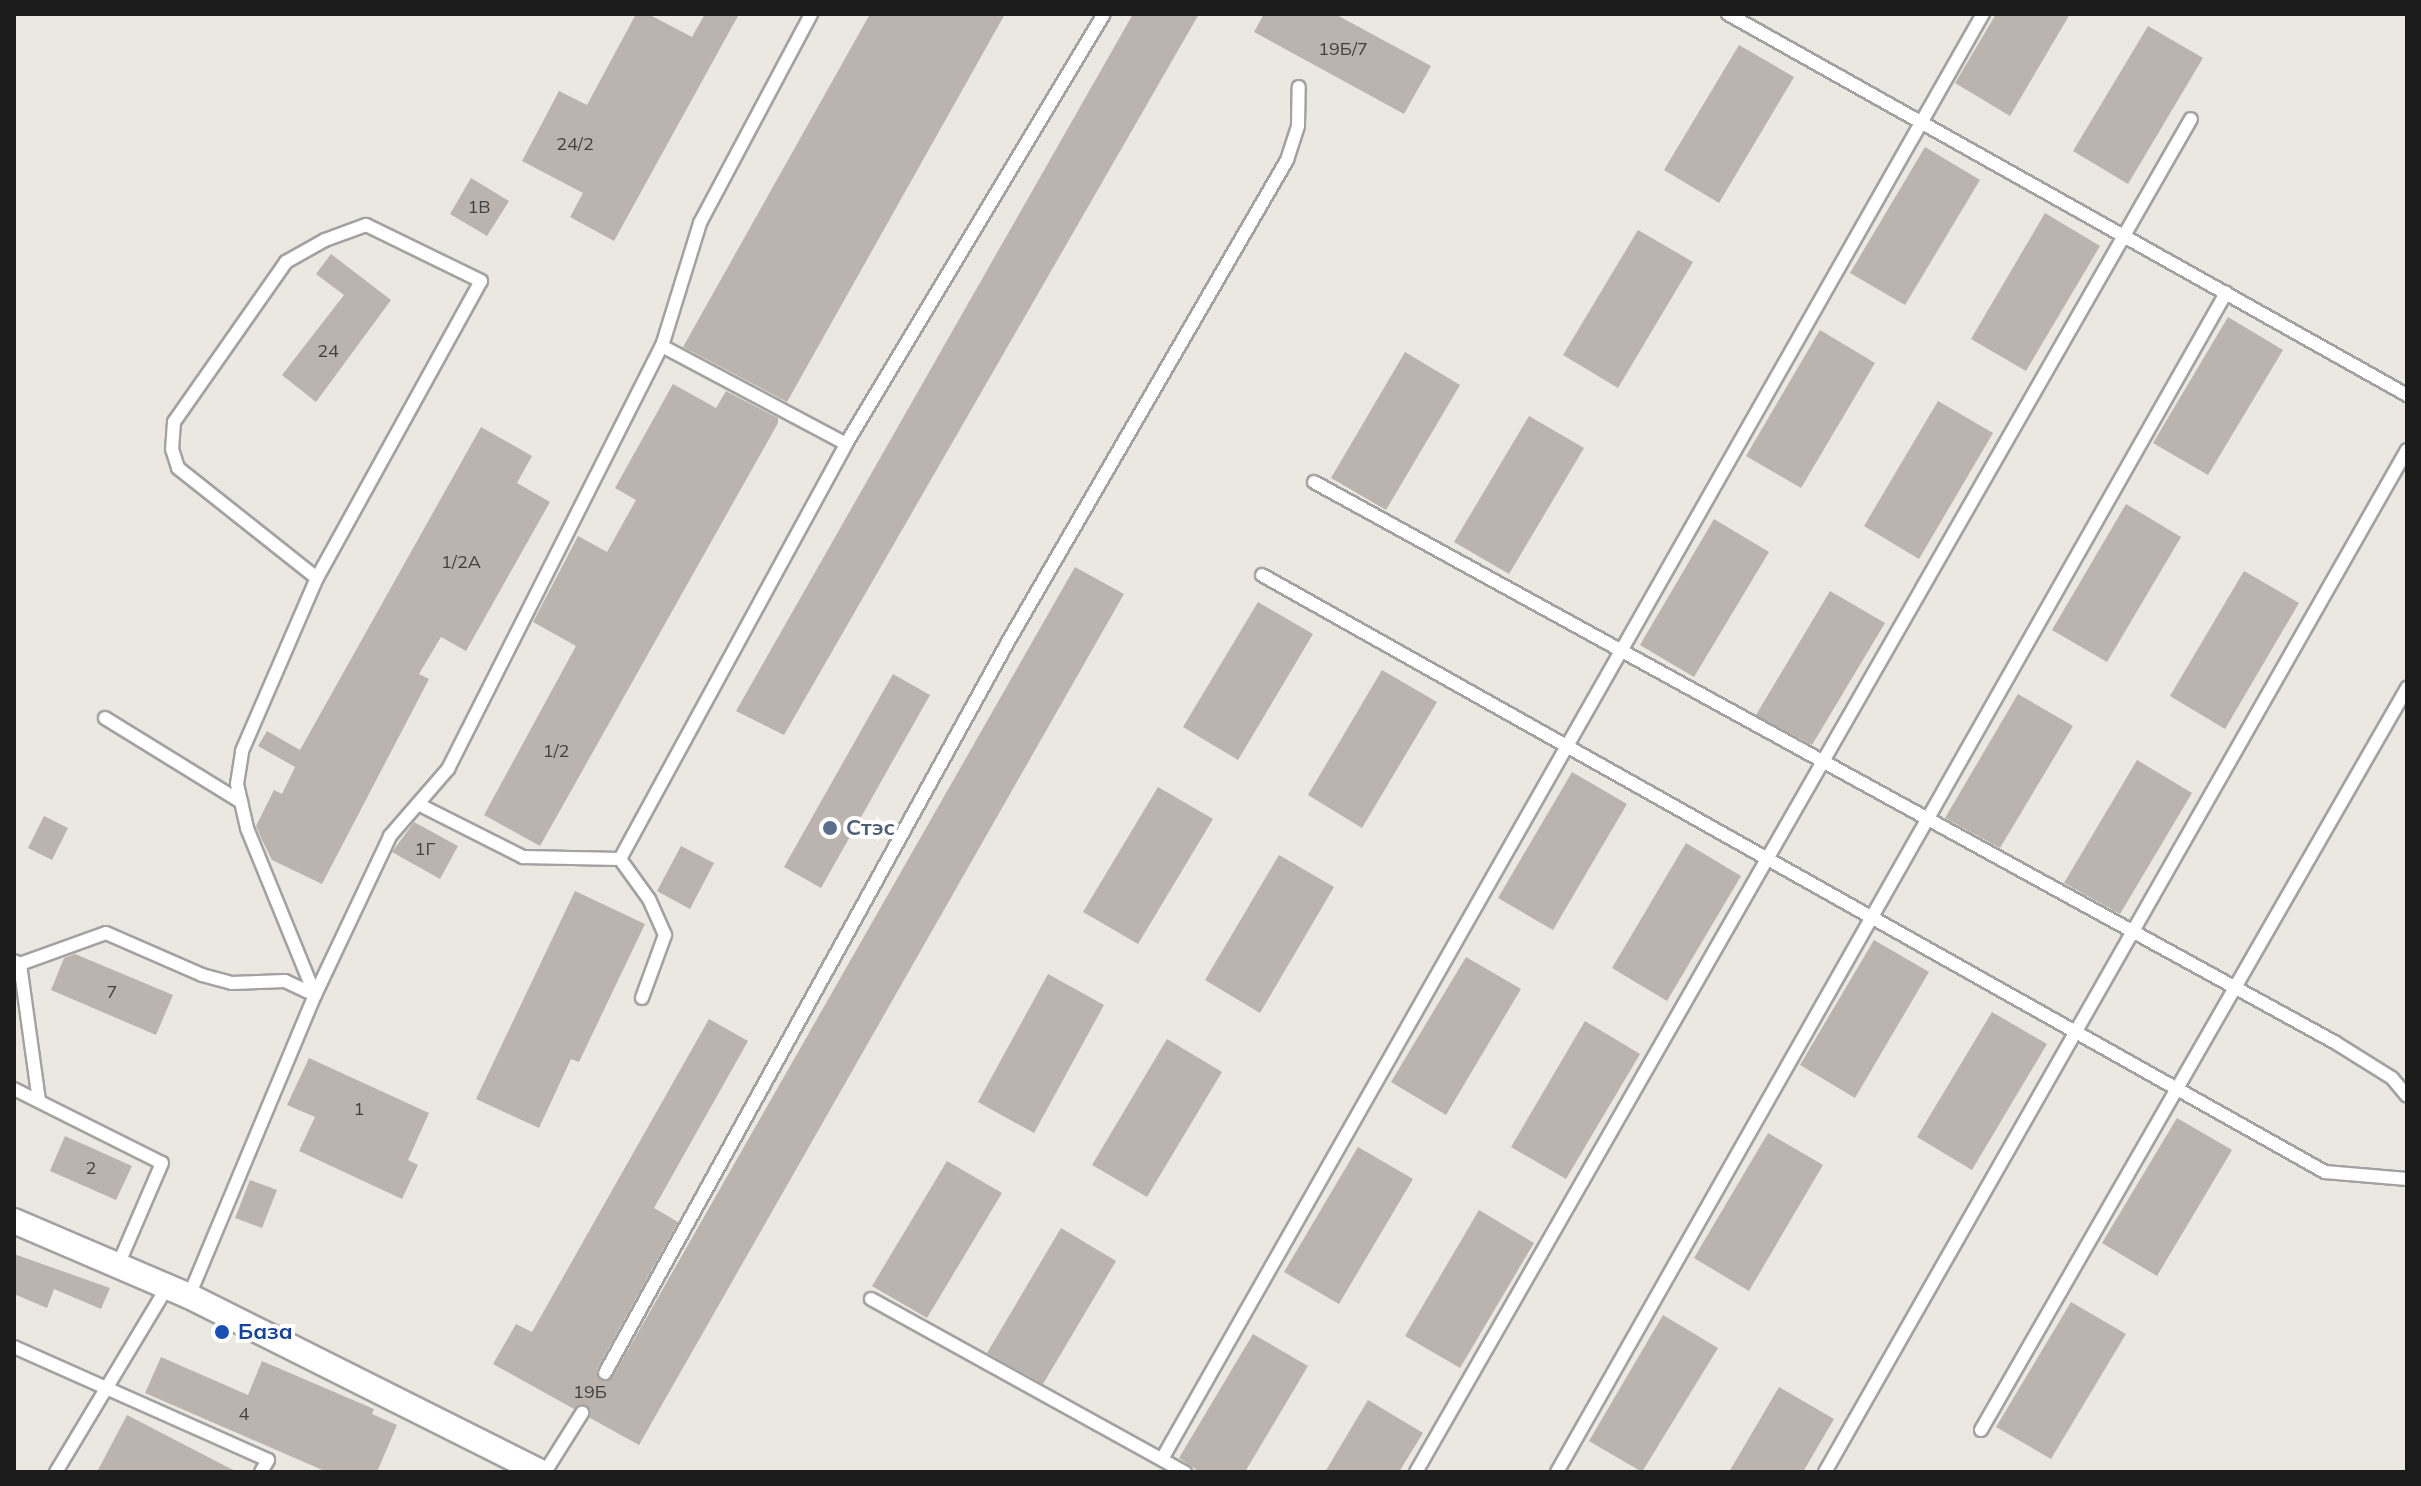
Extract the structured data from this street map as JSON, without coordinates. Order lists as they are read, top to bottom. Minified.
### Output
{"places":["Стэс","База"],"house_numbers":["19Б/7","24/2","1В","24","1/2А","1/2","1Г","7","1","2","19Б","4"]}
